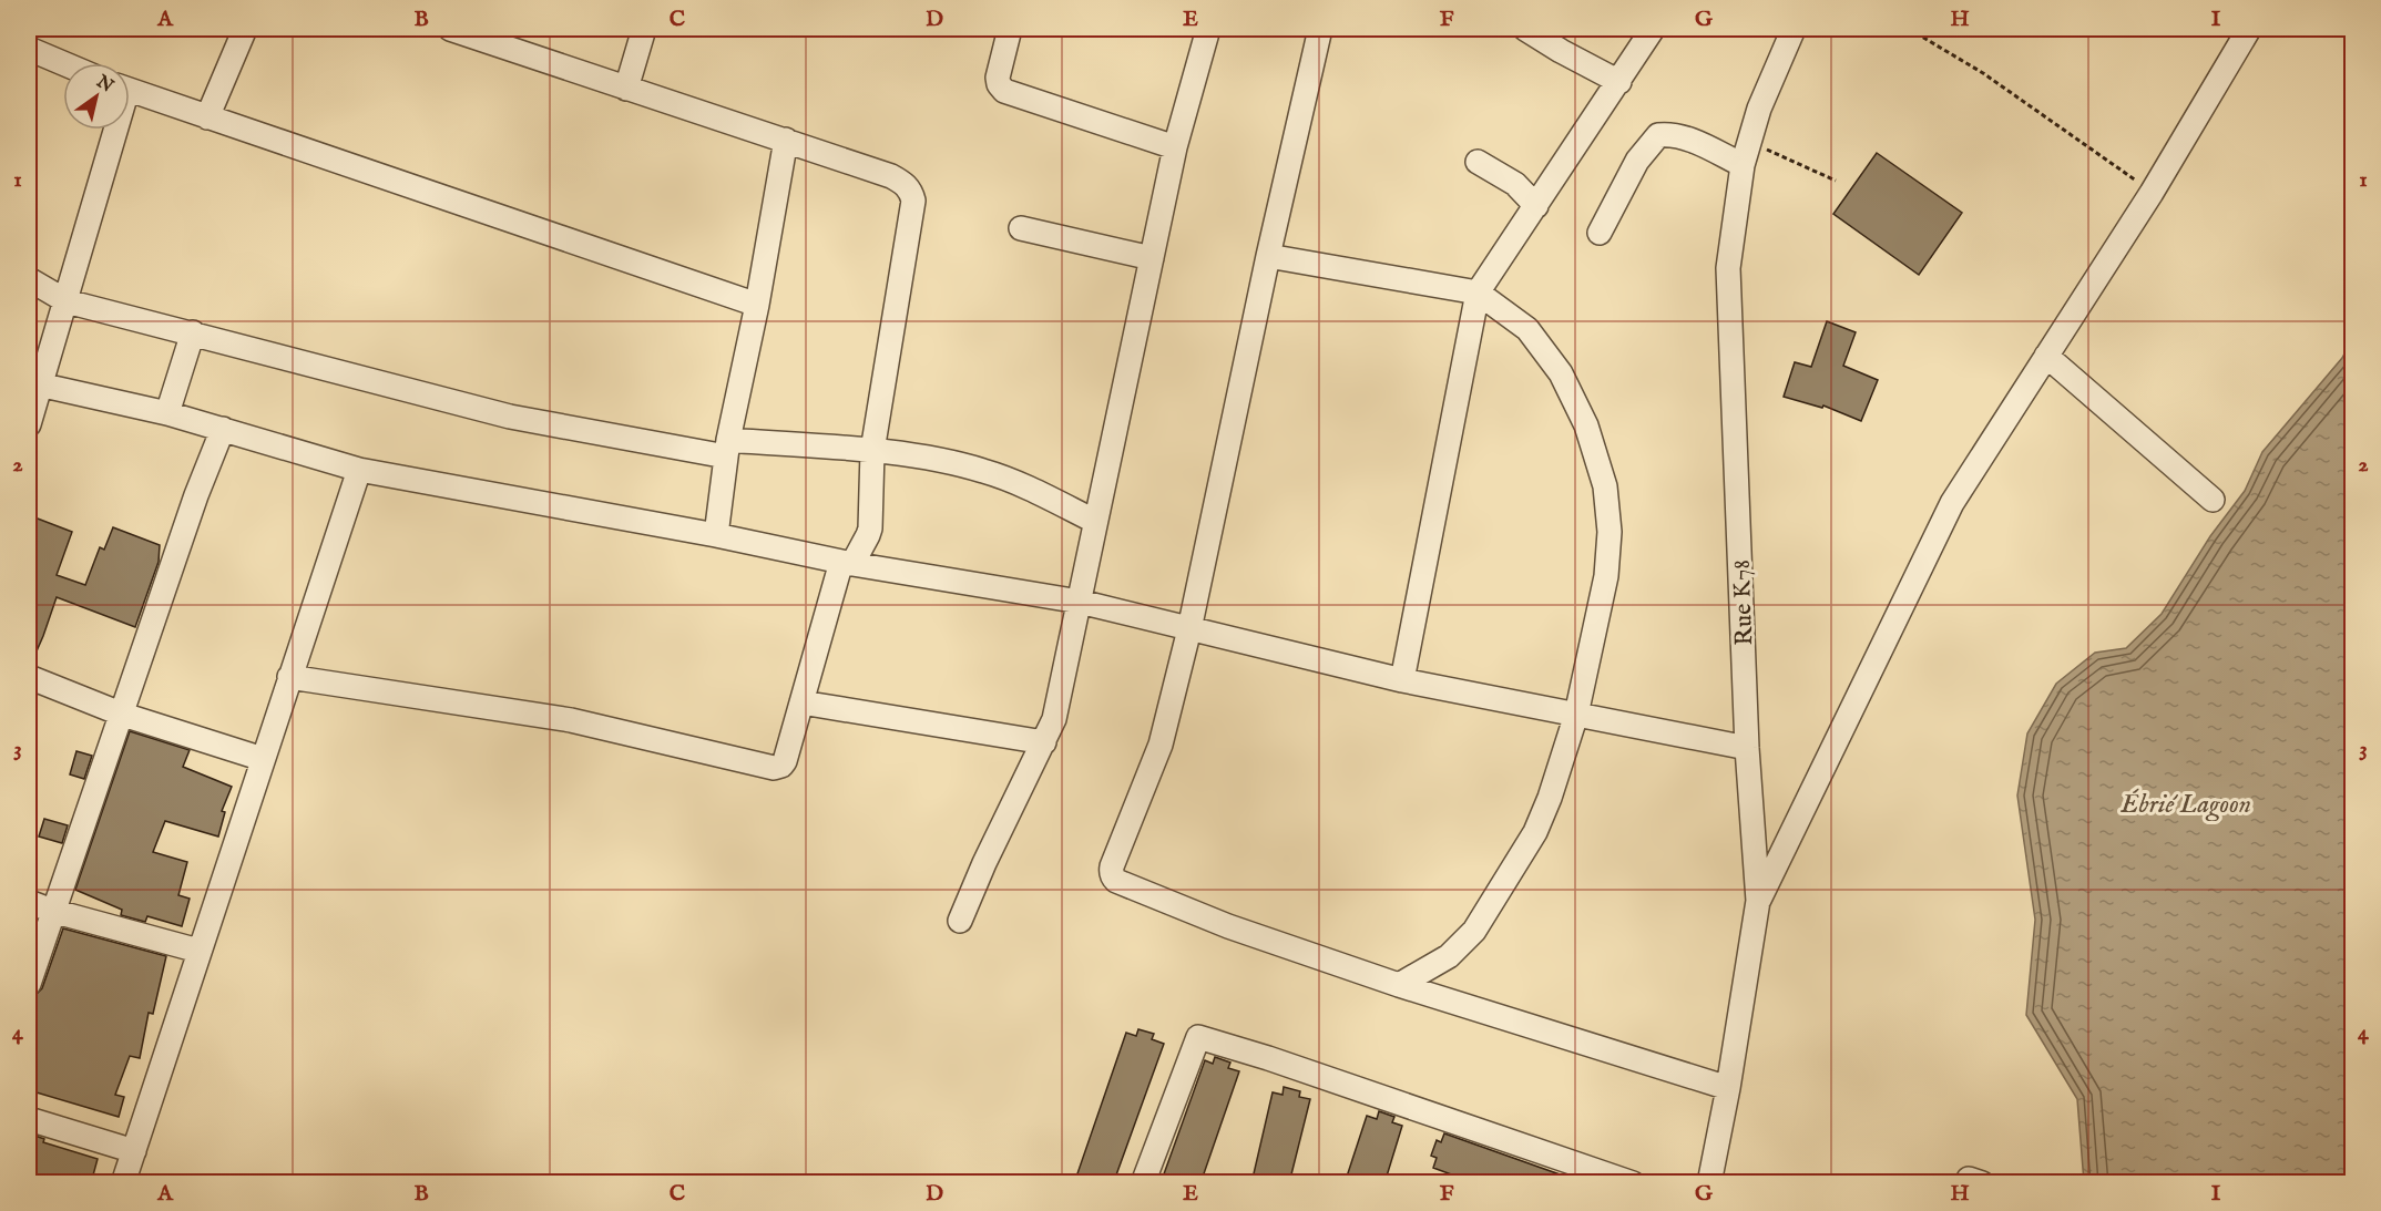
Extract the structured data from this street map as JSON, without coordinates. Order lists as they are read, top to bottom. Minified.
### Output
{"streets":{"street":["Rue K78"]},"water":["Ébrié Lagoon"],"north":"top right","grid":{"columns":["A","B","C","D","E","F","G","H","I"],"rows":["1","2","3","4"]}}
